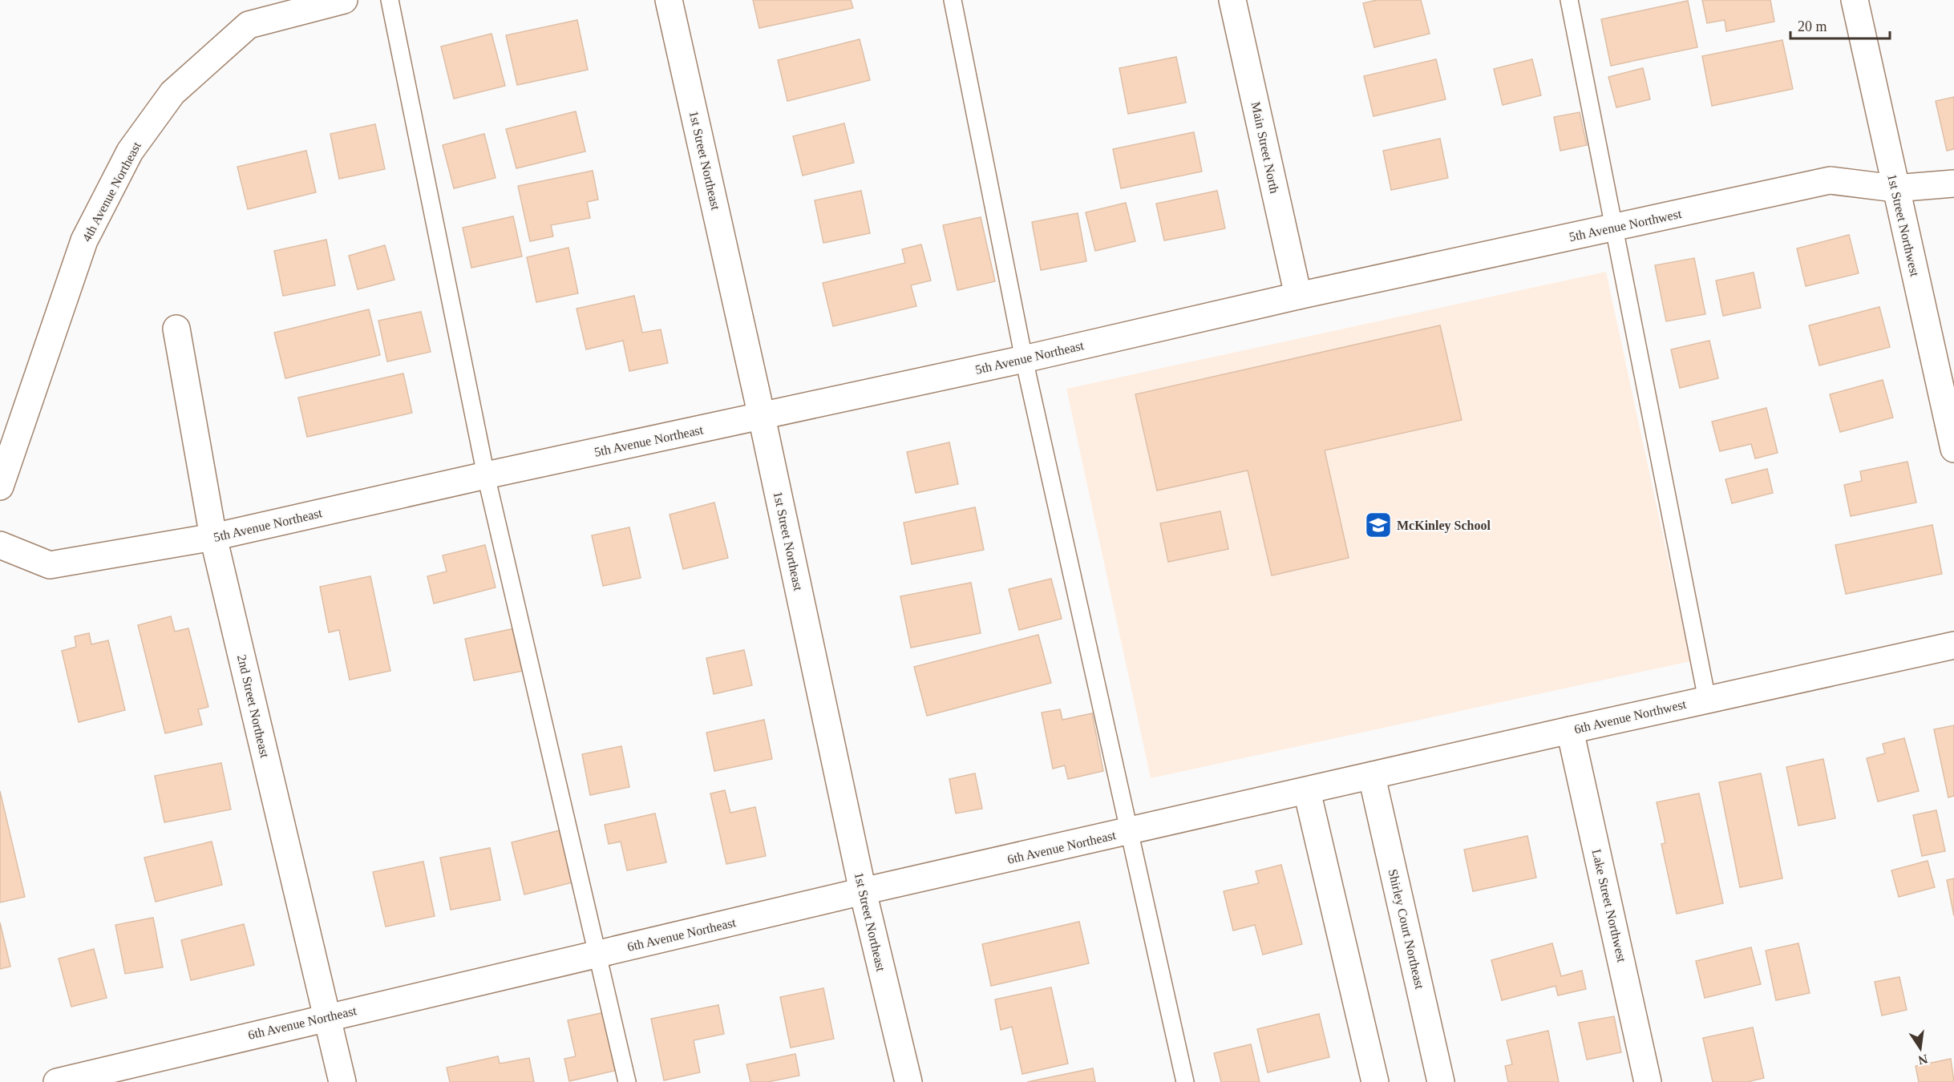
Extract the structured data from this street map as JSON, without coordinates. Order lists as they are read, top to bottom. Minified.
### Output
{"streets":{"street":["Main Street North","1st Street Northeast","4th Avenue Northeast","5th Avenue Northwest","1st Street Northwest","5th Avenue Northeast","2nd Street Northeast","6th Avenue Northwest","6th Avenue Northeast","Lake Street Northwest","Shirley Court Northeast"]},"crossings":[["Main Street North","5th Avenue Northwest"],["Main Street North","5th Avenue Northeast"],["1st Street Northeast","5th Avenue Northeast"],["1st Street Northeast","6th Avenue Northeast"],["5th Avenue Northwest","1st Street Northwest"],["5th Avenue Northwest","5th Avenue Northeast"],["5th Avenue Northeast","2nd Street Northeast"],["2nd Street Northeast","6th Avenue Northeast"],["6th Avenue Northwest","6th Avenue Northeast"],["6th Avenue Northwest","Lake Street Northwest"],["6th Avenue Northwest","Shirley Court Northeast"]],"places":{"school or university":["McKinley School"]},"scale_bar":"20 m","north":"bottom"}
